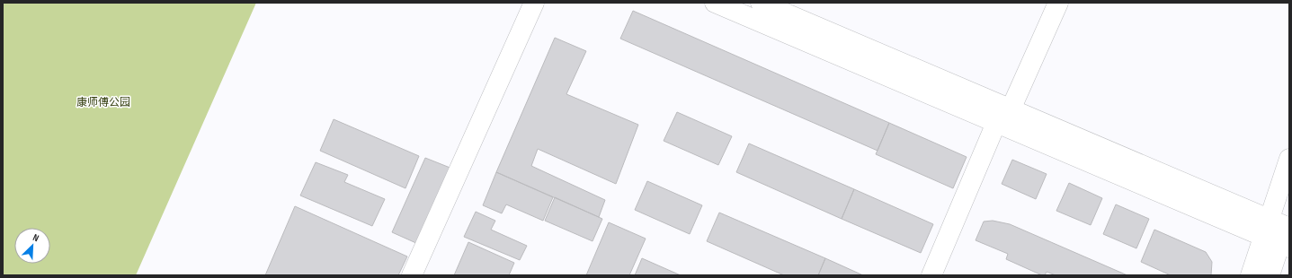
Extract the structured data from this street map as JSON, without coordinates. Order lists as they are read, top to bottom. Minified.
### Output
{"parks":["康师傅公园"],"north":"top right"}
